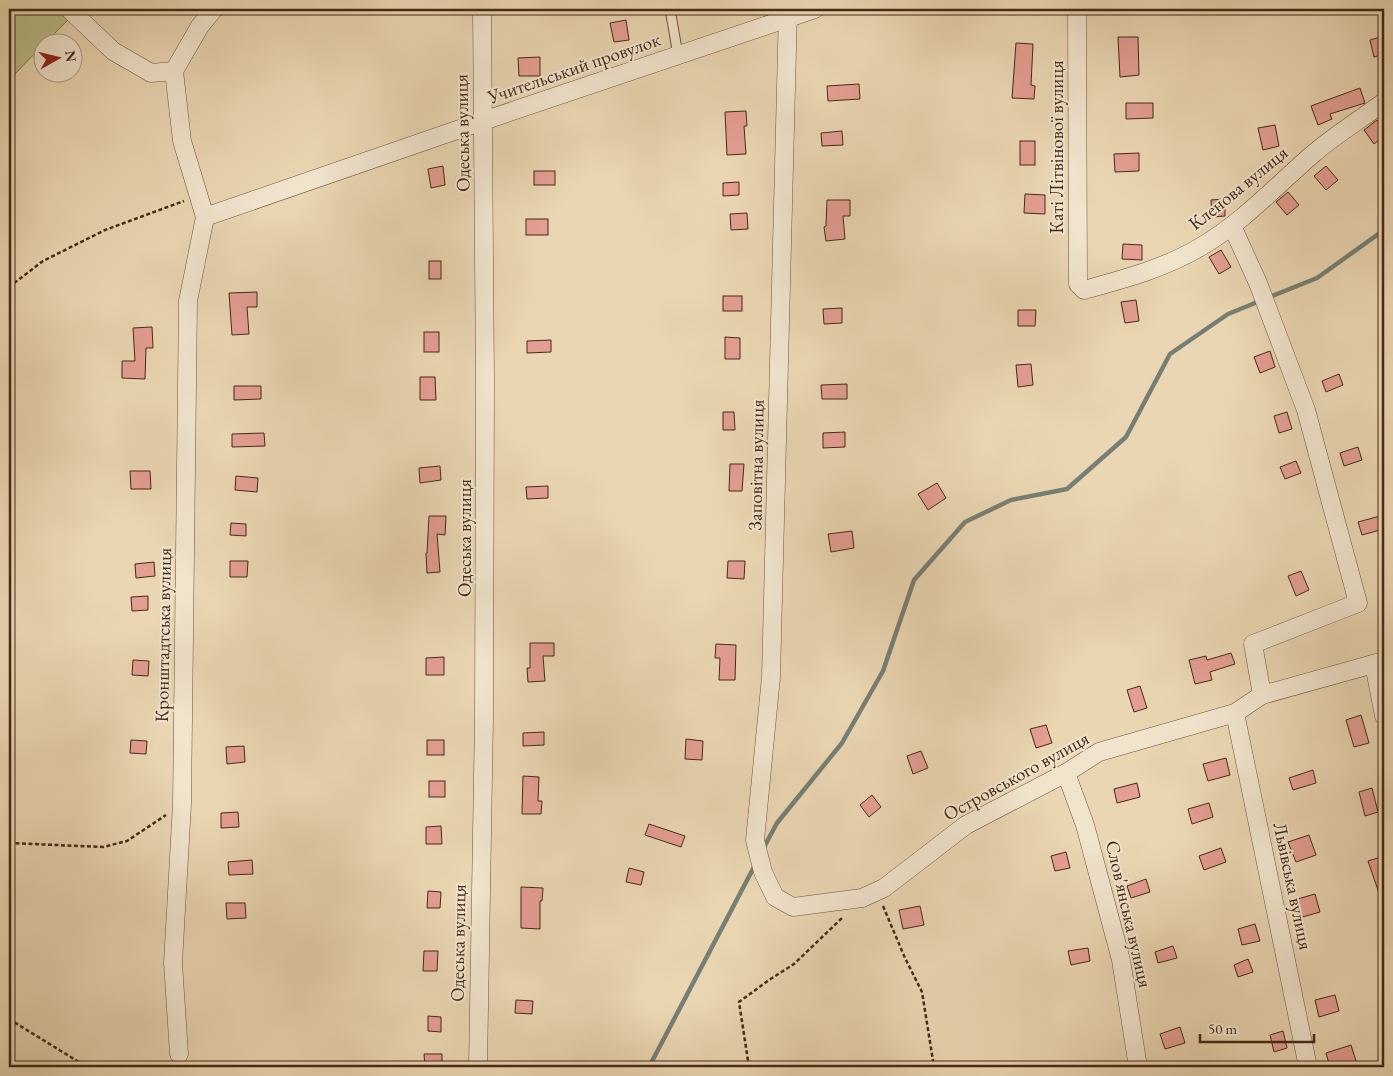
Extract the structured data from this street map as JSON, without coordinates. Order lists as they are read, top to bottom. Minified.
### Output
{"streets":{"street":["Учительський провулок","Одеська вулиця","Каті Літвінової вулиця","Кленова вулиця","Заповітна вулиця","Кронштадтська вулиця","Островського вулиця","Львівська вулиця","Слов'янська вулиця"]},"crossings":[["Учительський провулок","Одеська вулиця"],["Учительський провулок","Заповітна вулиця"],["Учительський провулок","Кронштадтська вулиця"],["Каті Літвінової вулиця","Кленова вулиця"],["Заповітна вулиця","Островського вулиця"],["Островського вулиця","Львівська вулиця"],["Островського вулиця","Слов'янська вулиця"]],"scale_bar":"50 m","north":"right"}
